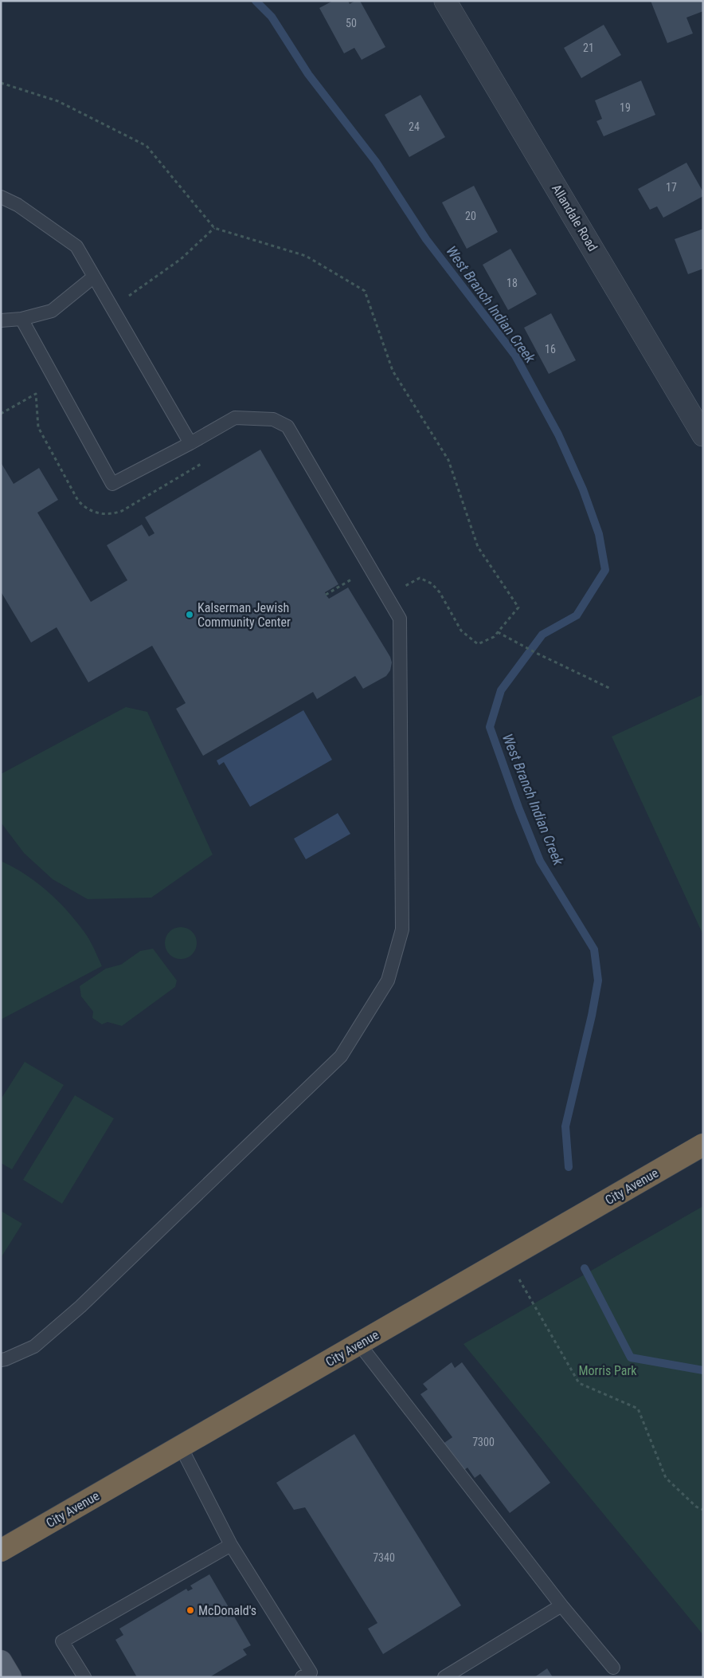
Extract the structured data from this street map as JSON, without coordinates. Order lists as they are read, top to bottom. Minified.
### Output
{"streets":{"highway":["City Avenue"],"street":["Allandale Road"]},"water":["West Branch Indian Creek"],"parks":["Morris Park"],"places":["Kalserman Jewish Community Center","McDonald's"],"house_numbers":["50","21","19","24","17","20","18","16","7300","7340"]}
